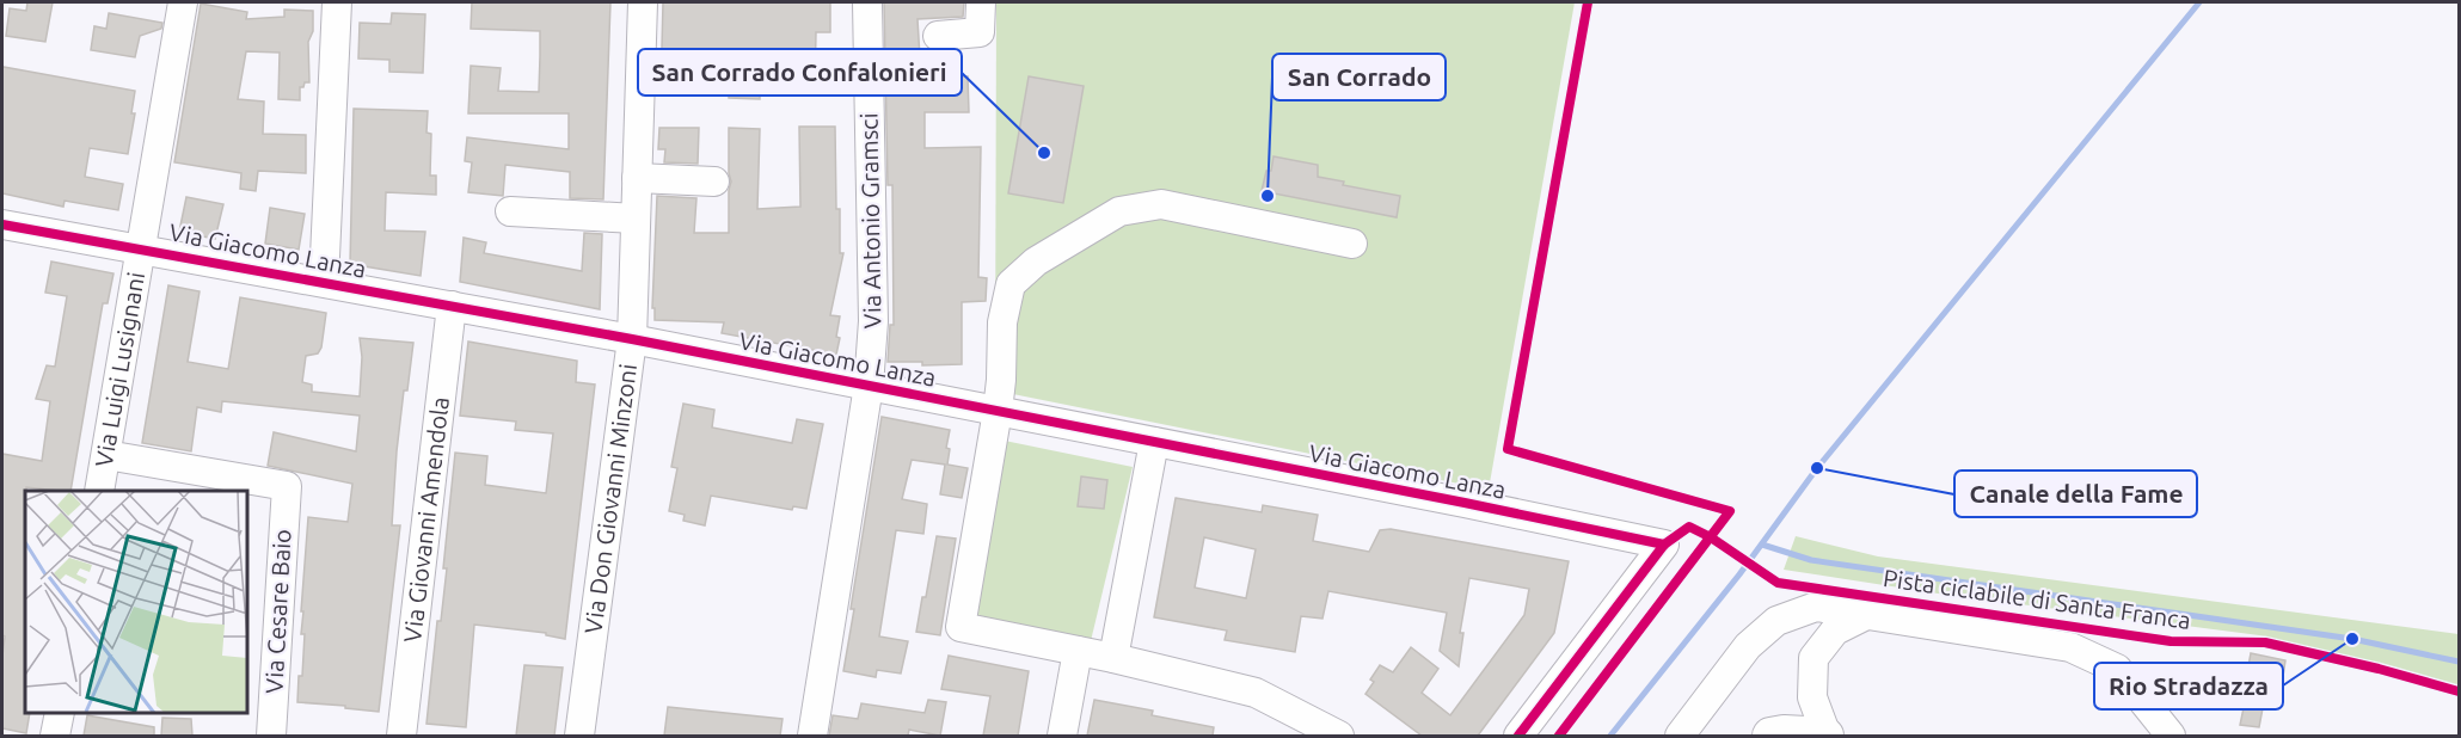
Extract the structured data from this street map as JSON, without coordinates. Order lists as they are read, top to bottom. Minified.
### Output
{"streets":{"street":["Via Antonio Gramsci","Via Giacomo Lanza","Via Luigi Lusignani","Via Don Giovanni Minzoni","Via Giovanni Amendola","Via Cesare Baio"],"cycle path":["Pista ciclabile di Santa Franca"]},"crossings":[["Via Antonio Gramsci","Via Giacomo Lanza"],["Via Giacomo Lanza","Via Luigi Lusignani"],["Via Giacomo Lanza","Via Don Giovanni Minzoni"],["Via Giacomo Lanza","Via Giovanni Amendola"],["Via Luigi Lusignani","Via Cesare Baio"]],"places":["San Corrado Confalonieri","San Corrado","Canale della Fame","Rio Stradazza"]}
